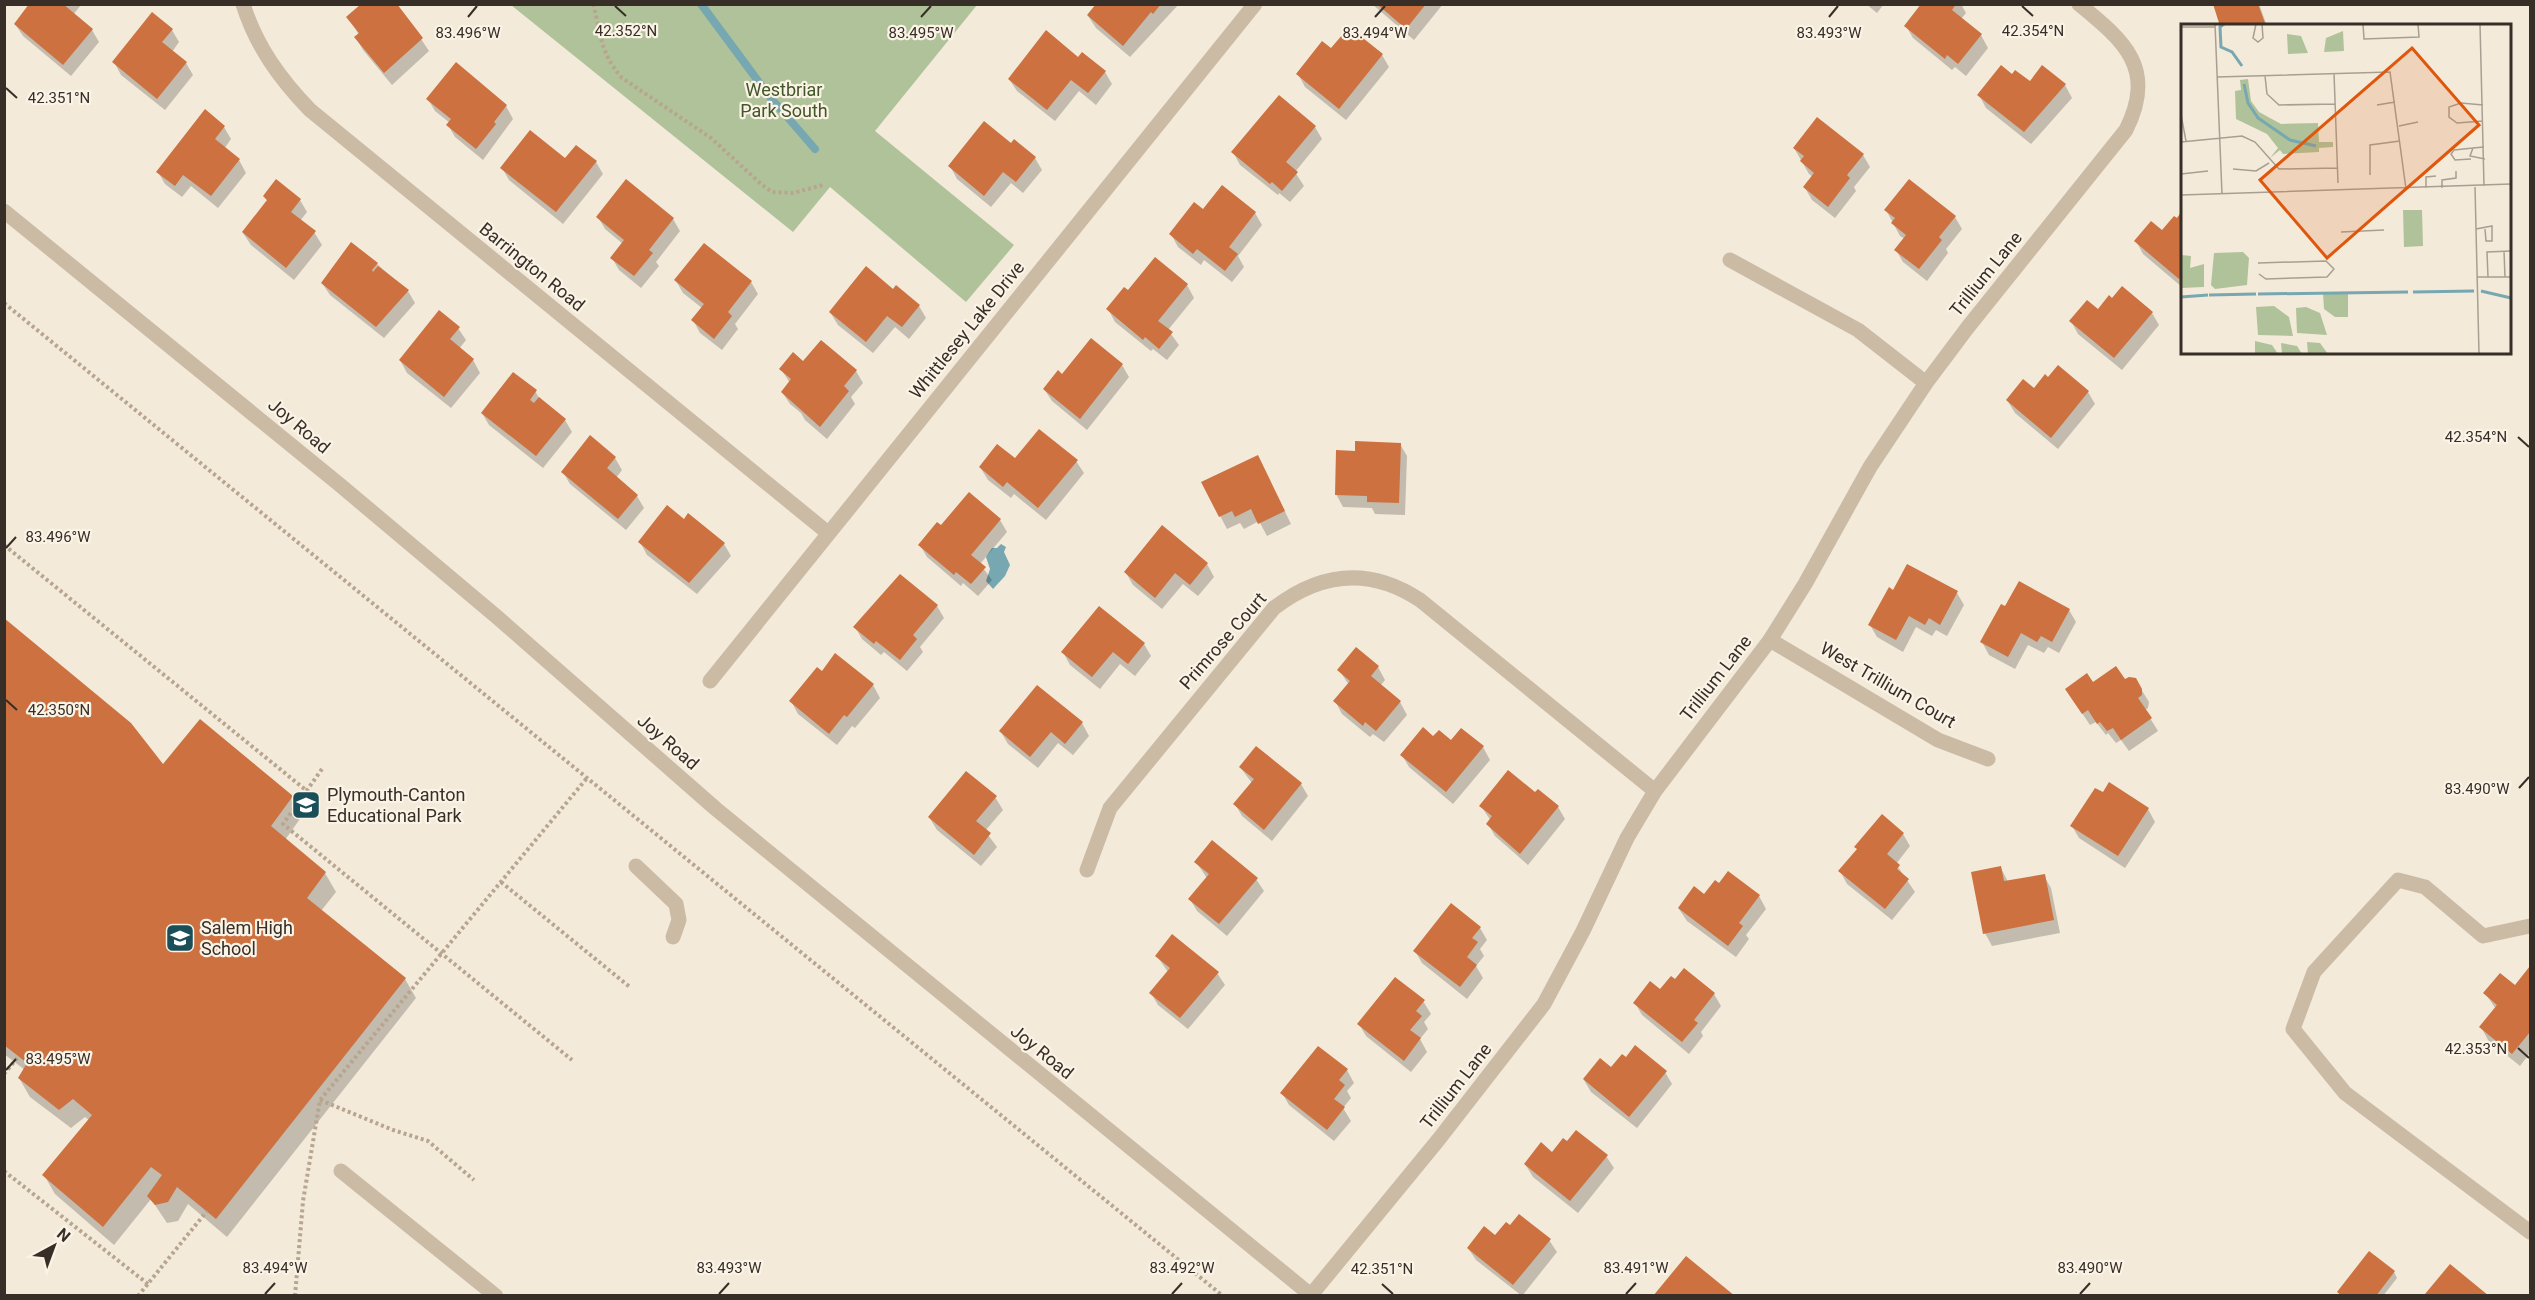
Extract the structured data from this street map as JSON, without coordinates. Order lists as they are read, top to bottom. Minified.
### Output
{"streets":{"street":["Barrington Road","Trillium Lane","Whittlesey Lake Drive","Joy Road","Primrose Court","West Trillium Court"]},"crossings":[["Barrington Road","Whittlesey Lake Drive"],["Trillium Lane","Joy Road"],["Trillium Lane","Primrose Court"],["Trillium Lane","West Trillium Court"]],"parks":["Westbriar Park South"],"places":{"school or university":["Plymouth-Canton Educational Park","Salem High School"]},"north":"top right","coordinates":["42.352°N","42.354°N","83.495°W","83.494°W","83.493°W","83.496°W","42.351°N","42.350°N","83.490°W","42.353°N","83.492°W","83.491°W"]}
